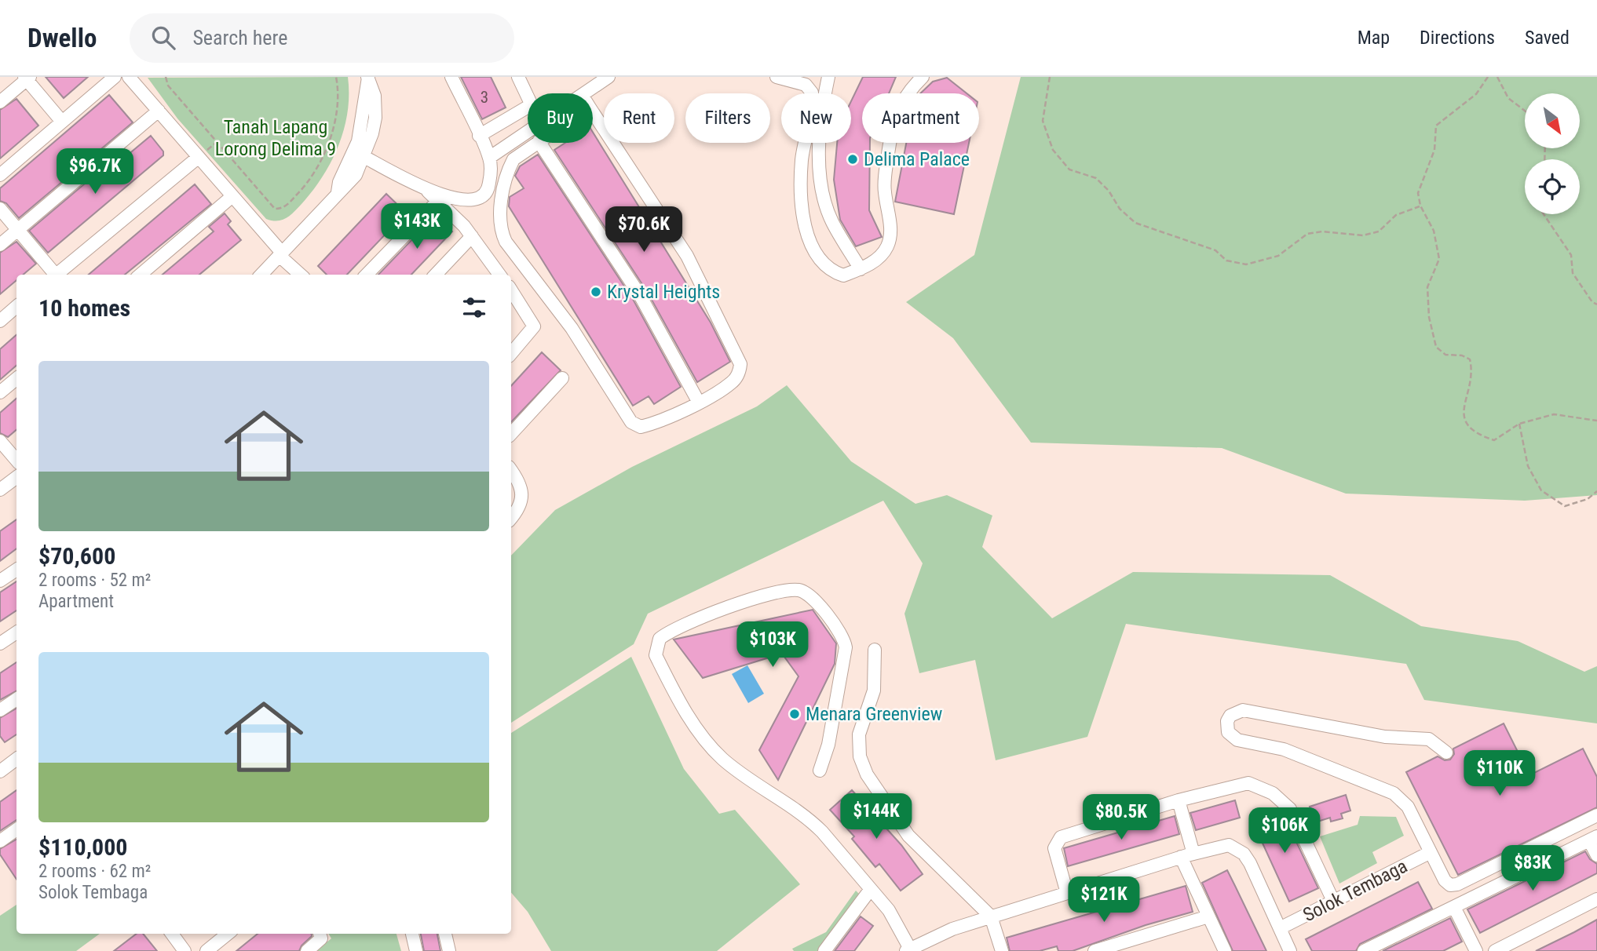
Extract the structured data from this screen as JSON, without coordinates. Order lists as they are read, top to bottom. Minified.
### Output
{"streets":{"street":["Solok Tembaga"]},"parks":["Tanah Lapang Lorong Delima 9"],"places":["Delima Palace","Krystal Heights","Menara Greenview"],"house_numbers":["3"],"north":"bottom right","page":{"header":"Dwello","search":"Search here","nav":["Map","Directions","Saved"],"chip":["Buy","Rent","Filters","New","Apartment"],"price":["$96.7K","$143K","$70.6K","$103K","$110K","$144K","$80.5K","$106K","$83K","$121K"],"heading":"10 homes","list":[{"name":"$70,600","note":"2 rooms · 52 m² · Apartment"},{"name":"$110,000","note":"2 rooms · 62 m² · Solok Tembaga"}]}}
